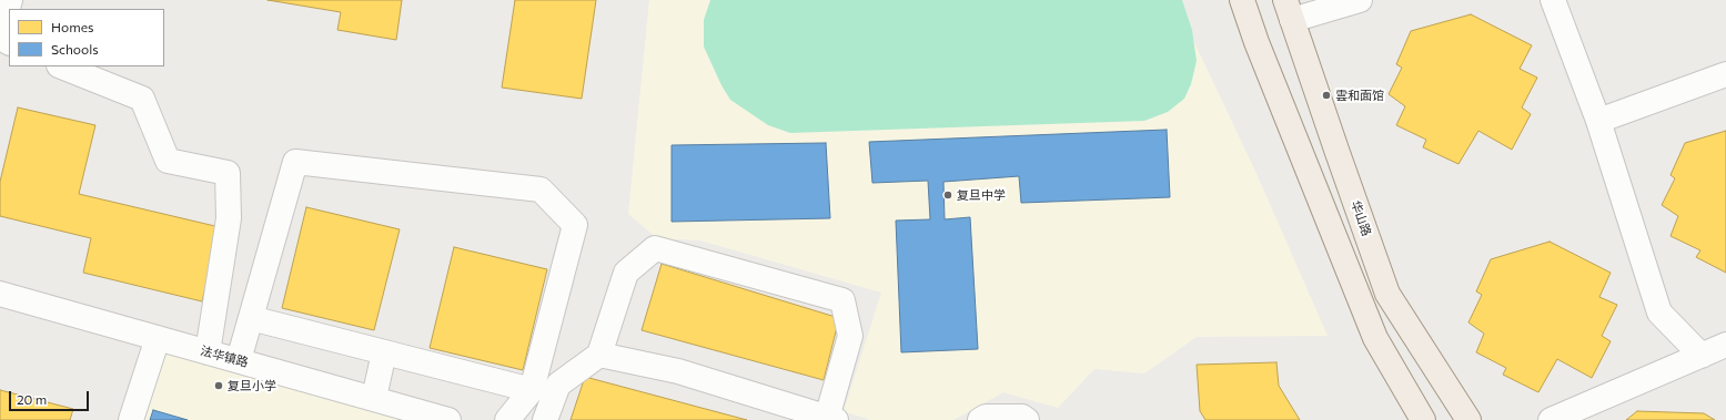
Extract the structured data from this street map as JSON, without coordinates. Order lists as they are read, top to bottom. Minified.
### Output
{"streets":{"main road":["华山路"],"street":["法华镇路"]},"places":["雲和面馆","复旦中学","复旦小学"],"legend":["Homes","Schools"],"scale_bar":"20 m"}
